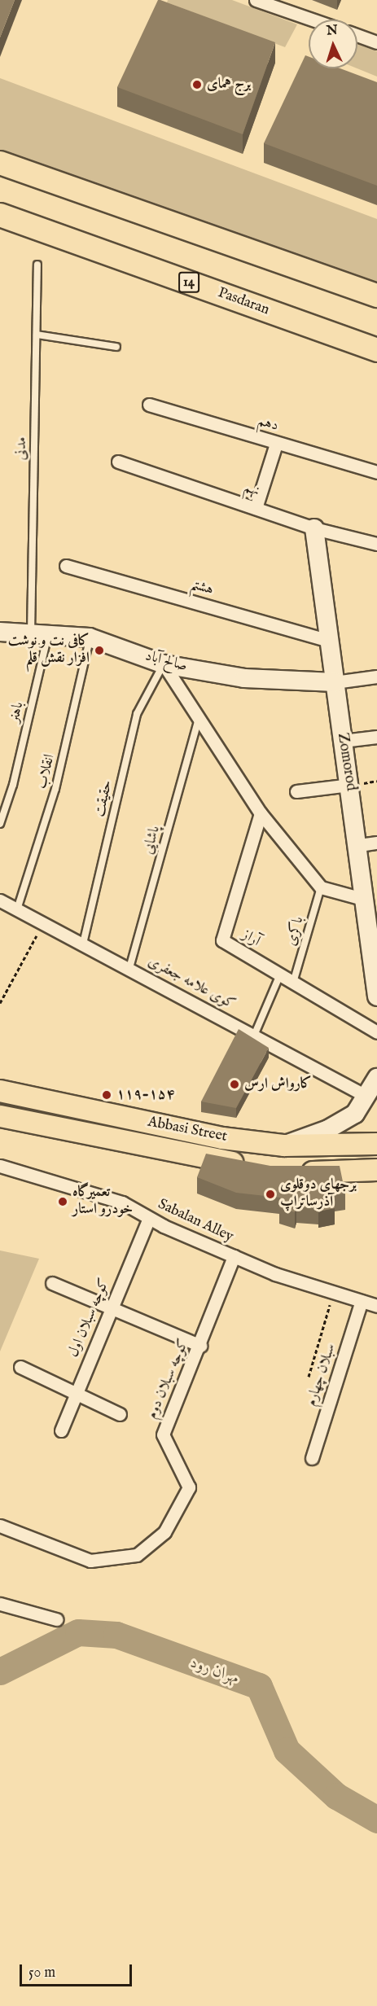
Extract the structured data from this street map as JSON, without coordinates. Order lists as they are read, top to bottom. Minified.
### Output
{"streets":{"highway":["14","Pasdaran"],"main road":["Abbasi Street"],"street":["دهم","نهم","هشتم","صالح آباد","Zomorod","آراز","کوی علامه جعفری","Sabalan Alley","کوچه سبلان اول","سبلان چهارم","کوچه سبلان دوم"],"lane":["مدنی","باهنر","انقلاب","حقیقت","پاشایی","باکری"]},"crossings":[["مدنی","صالح آباد"],["مدنی","باهنر"],["نهم","Zomorod"],["هشتم","Zomorod"],["صالح آباد","باهنر"],["صالح آباد","Zomorod"],["صالح آباد","انقلاب"],["صالح آباد","حقیقت"],["انقلاب","کوی علامه جعفری"],["حقیقت","کوی علامه جعفری"],["پاشایی","کوی علامه جعفری"],["باکری","آراز"],["Sabalan Alley","کوچه سبلان اول"],["Sabalan Alley","سبلان چهارم"],["Sabalan Alley","کوچه سبلان دوم"]],"water":["مهران رود"],"places":["برج همای","کافی نت و نوشت افزار نقش قلم","کارواش ارس","۱۱۹-۱۵۴","برجهای دوقلوی آذرساتراپ","تعمیرگاه خودرو استار"],"scale_bar":"50 m","north":"top"}
